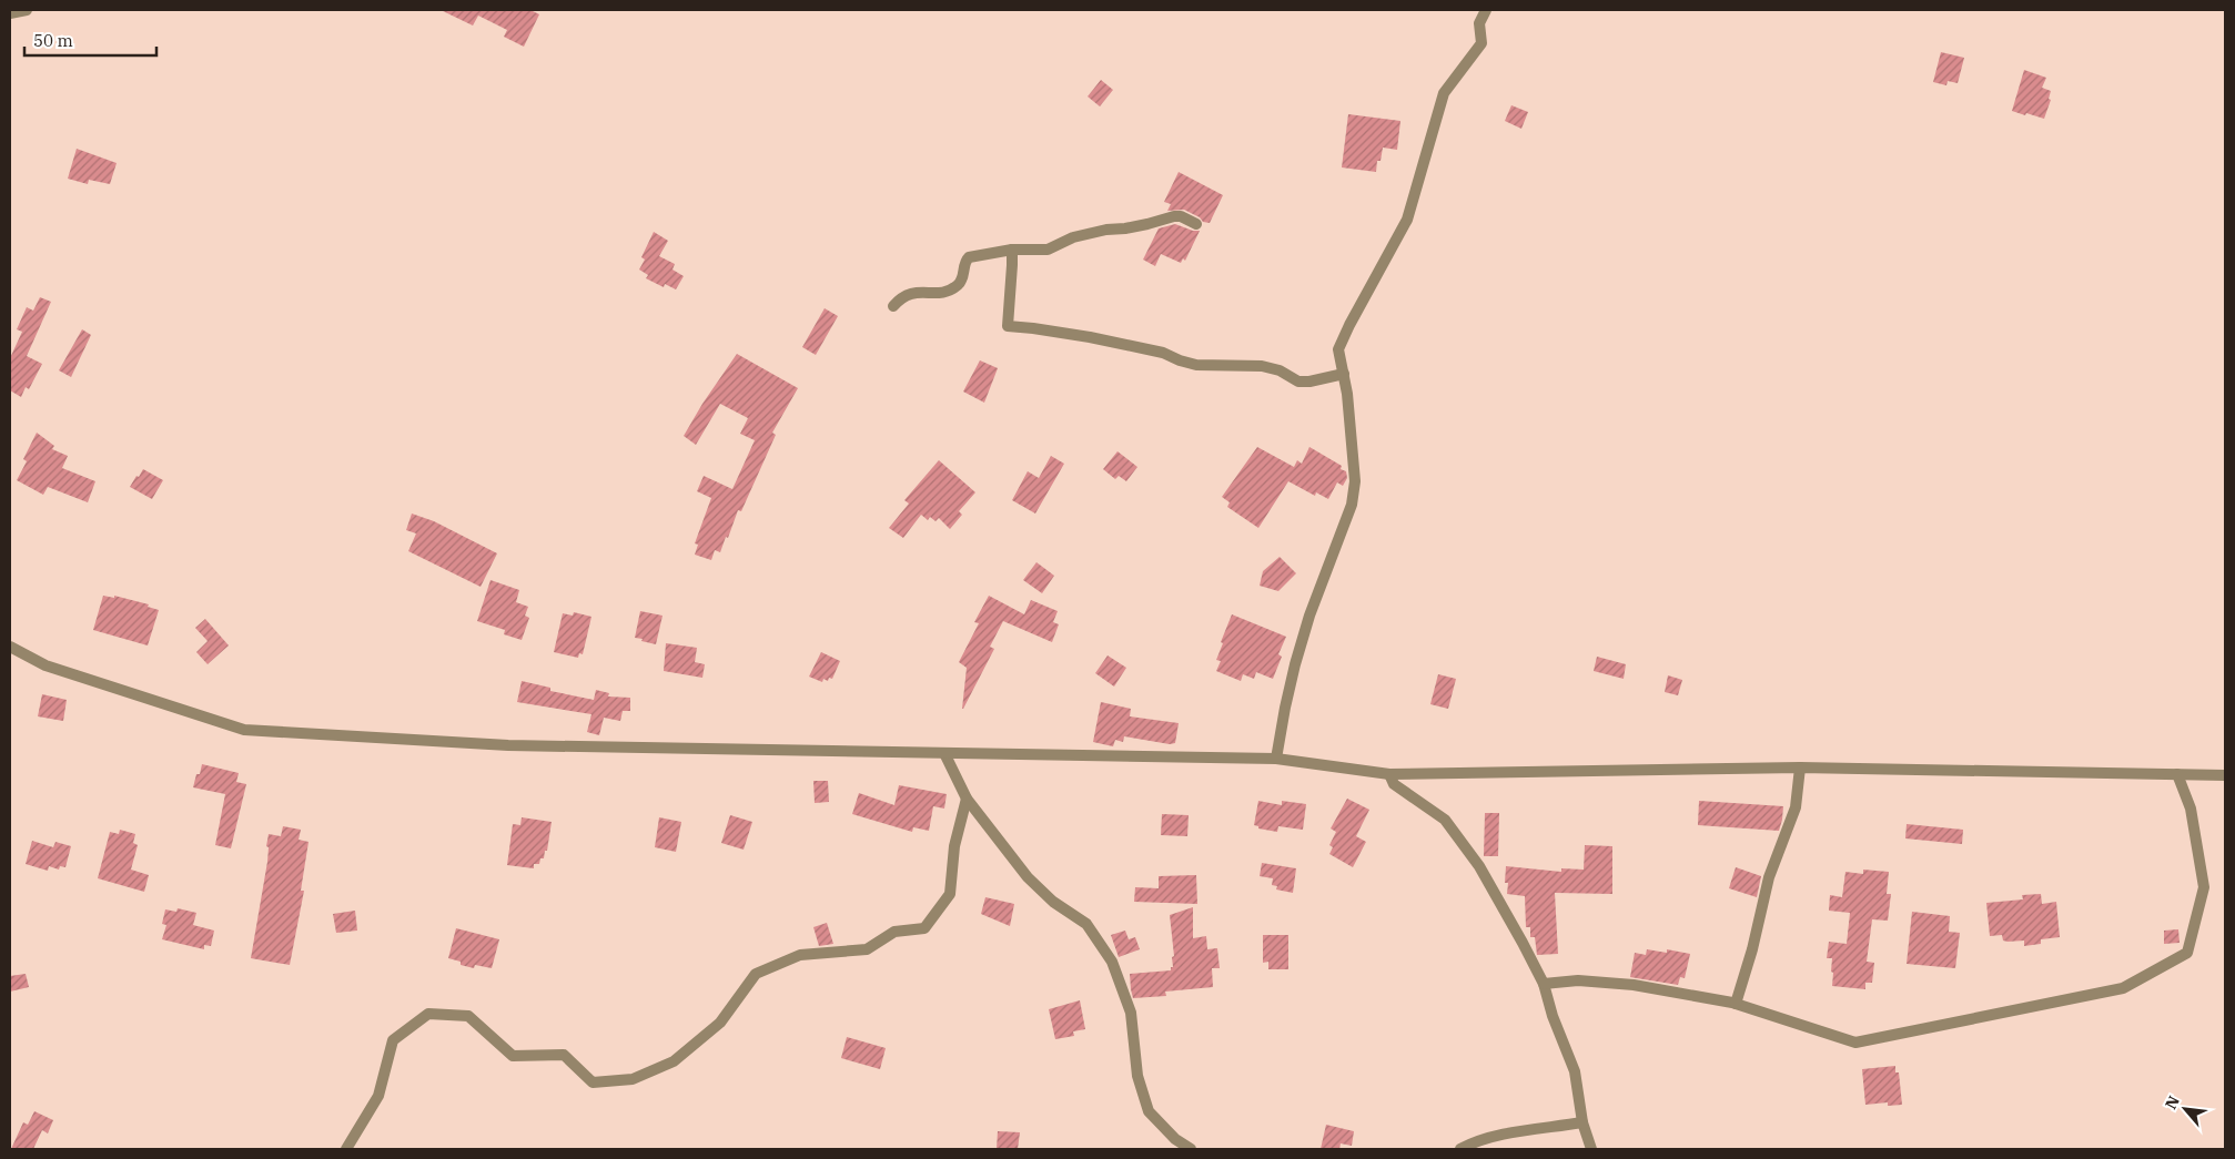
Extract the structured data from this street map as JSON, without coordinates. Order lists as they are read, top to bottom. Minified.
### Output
{"scale_bar":"50 m","north":"top left"}
